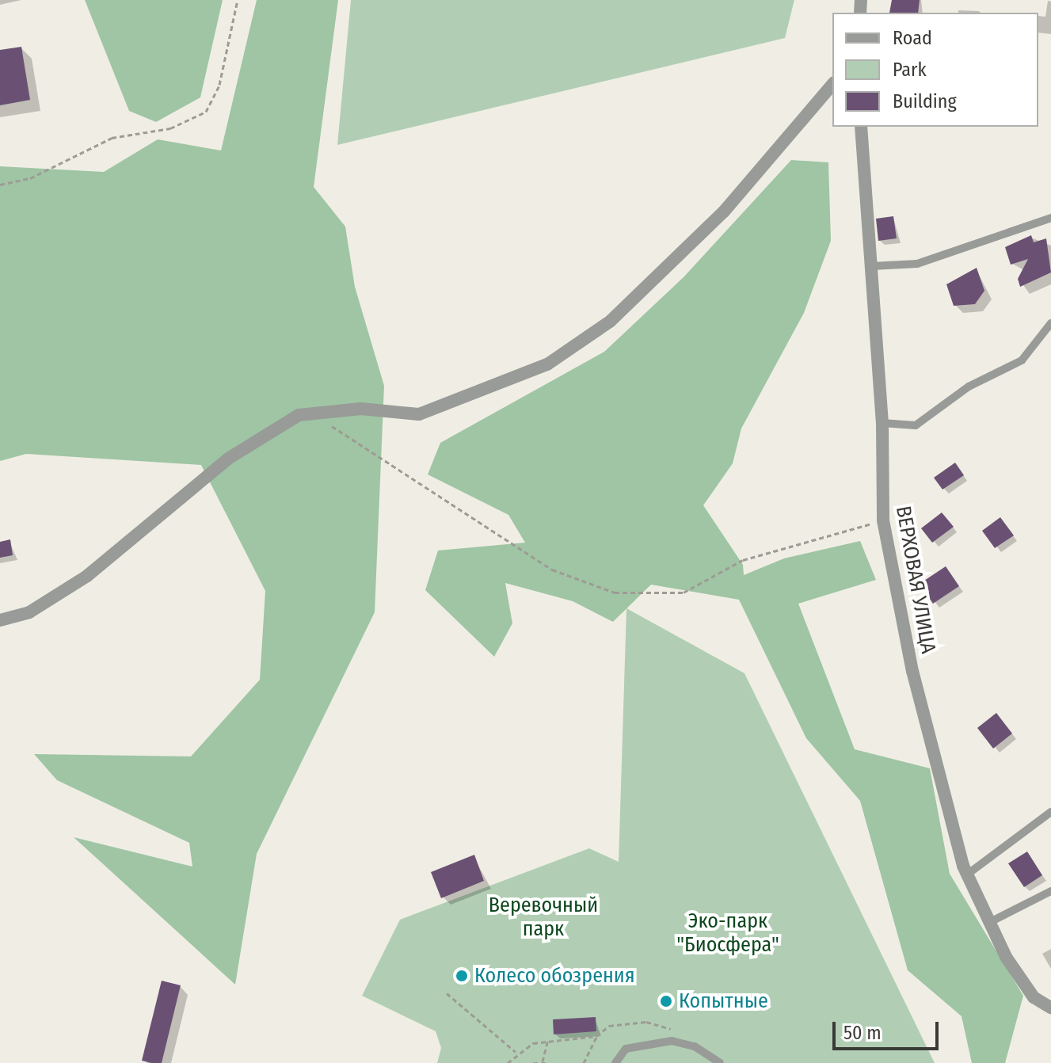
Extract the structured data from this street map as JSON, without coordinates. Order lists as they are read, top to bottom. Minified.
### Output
{"streets":{"street":["ВЕРХОВАЯ УЛИЦА"]},"parks":["Веревочный парк","Эко-парк \"Биосфера\""],"places":["Колесо обозрения","Копытные"],"legend":["Road","Park","Building"],"scale_bar":"50 m"}
